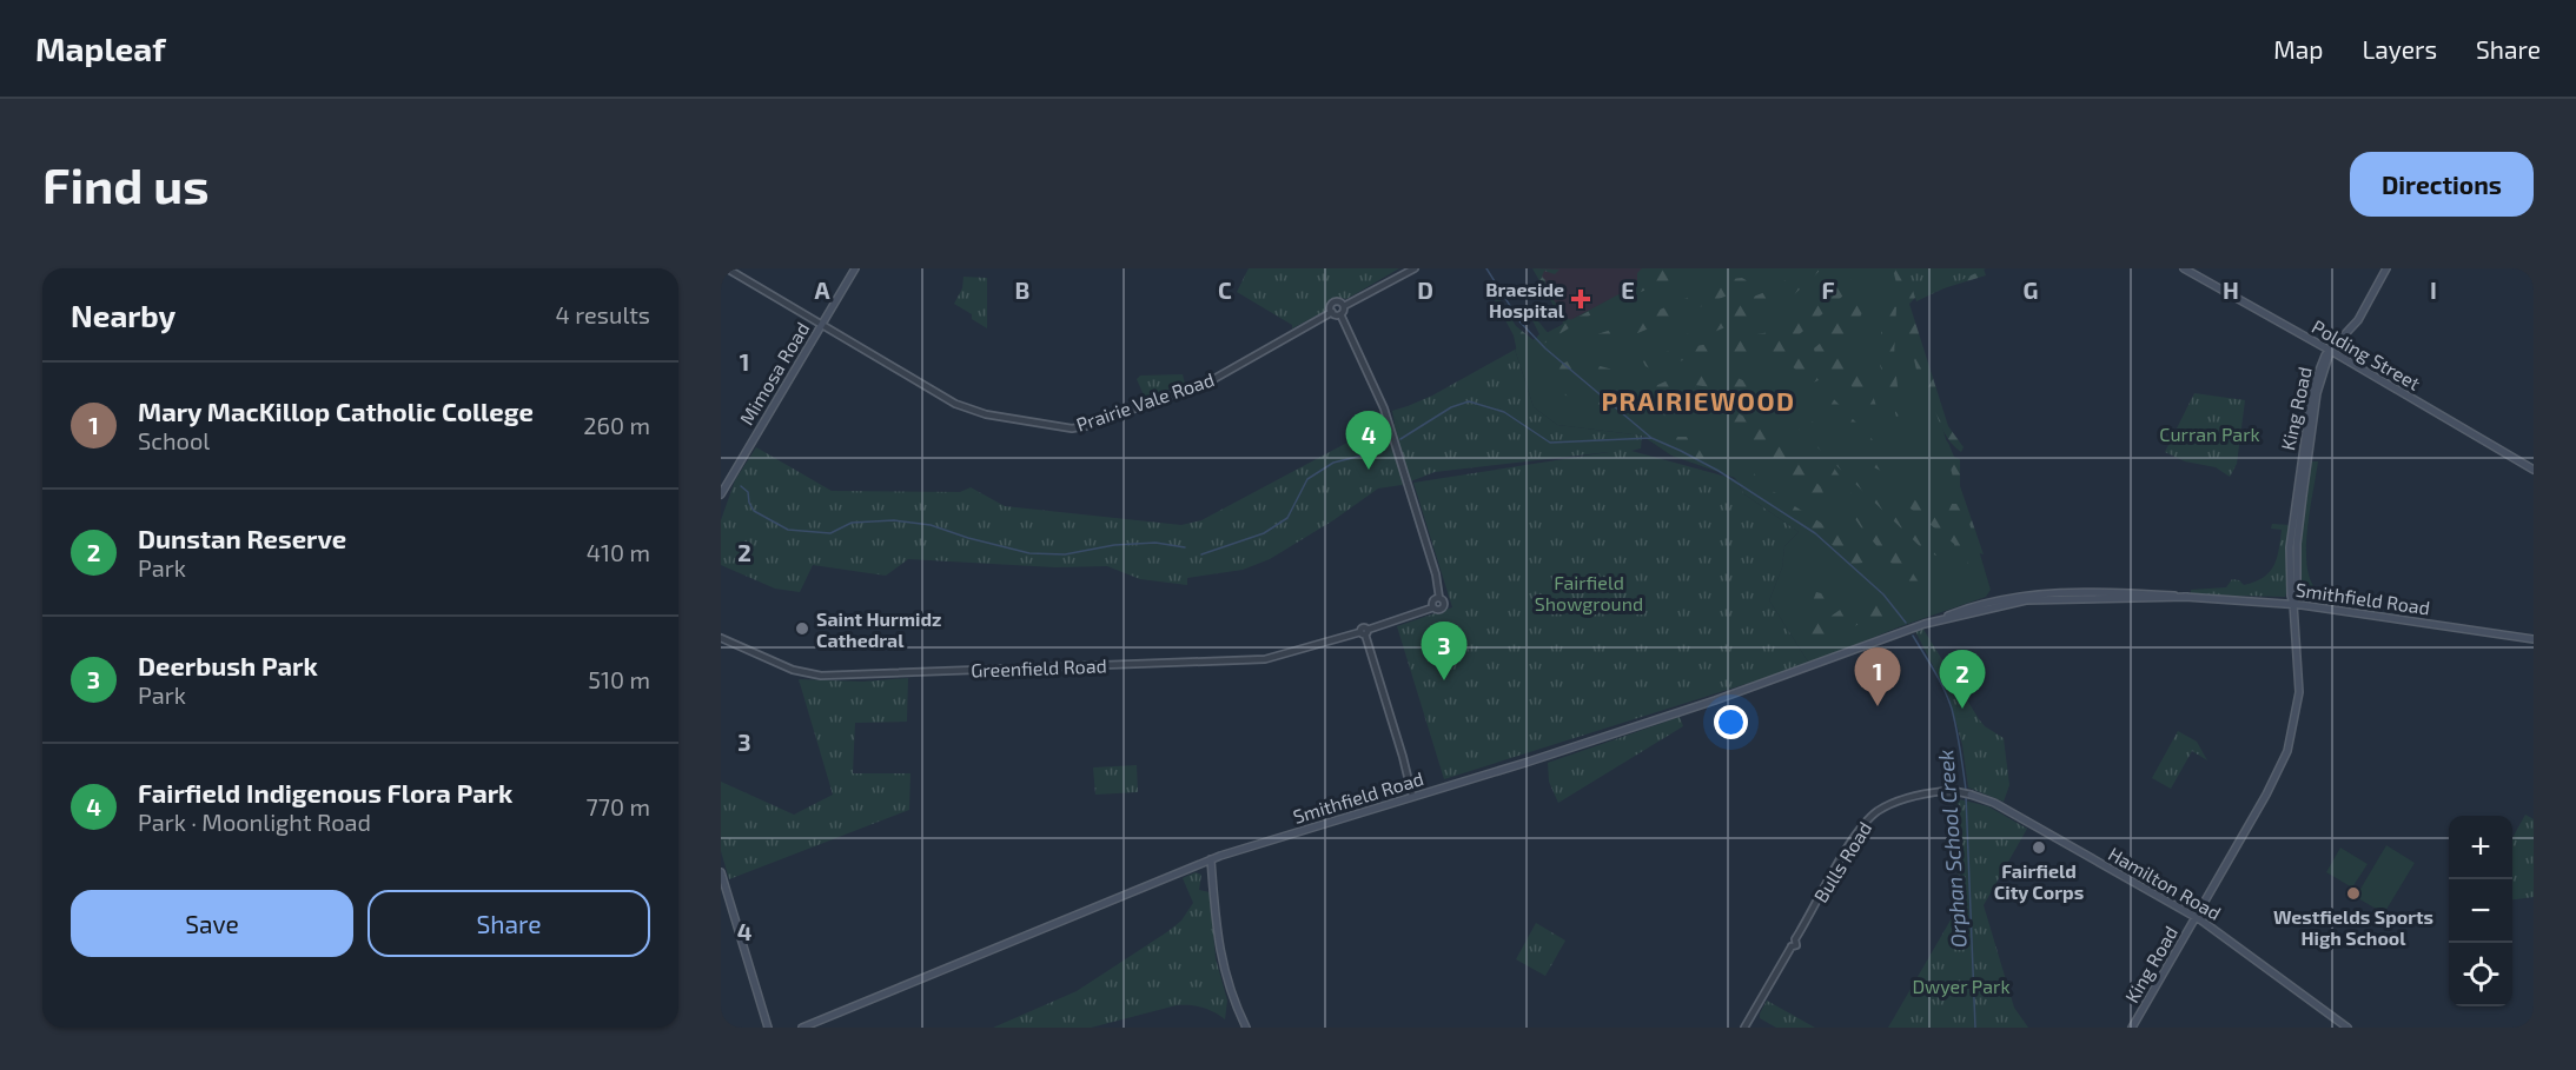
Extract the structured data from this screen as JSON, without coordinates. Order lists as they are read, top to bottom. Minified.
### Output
{"streets":{"main road":["Polding Street","Mimosa Road","King Road","Smithfield Road","Hamilton Road"],"street":["Prairie Vale Road","Greenfield Road","Bulls Road"]},"crossings":[["Polding Street","King Road"],["Mimosa Road","Prairie Vale Road"],["Prairie Vale Road","Greenfield Road"],["King Road","Smithfield Road"],["King Road","Hamilton Road"],["Bulls Road","Hamilton Road"]],"districts":["PRAIRIEWOOD"],"water":["Orphan School Creek"],"parks":["Curran Park","Fairfield Showground","Dwyer Park"],"places":{"health":["Braeside Hospital"],"other":["Saint Hurmidz Cathedral","Fairfield City Corps","Westfields Sports High School"]},"page":{"header":"Mapleaf","nav":["Map","Layers","Share"],"buttons":["Directions",["Save","Share"]],"title":"Find us","heading":["Nearby","4 results"],"list":[{"mark":"1","name":"Mary MacKillop Catholic College","note":"School","value":"260 m"},{"mark":"2","name":"Dunstan Reserve","note":"Park","value":"410 m"},{"mark":"3","name":"Deerbush Park","note":"Park","value":"510 m"},{"mark":"4","name":"Fairfield Indigenous Flora Park","note":"Park · Moonlight Road","value":"770 m"}],"pins":["4","3","1","2"],"map_buttons":["+","−"]},"grid":{"columns":["A","B","C","D","E","F","G","H","I"],"rows":["1","2","3","4"]}}
